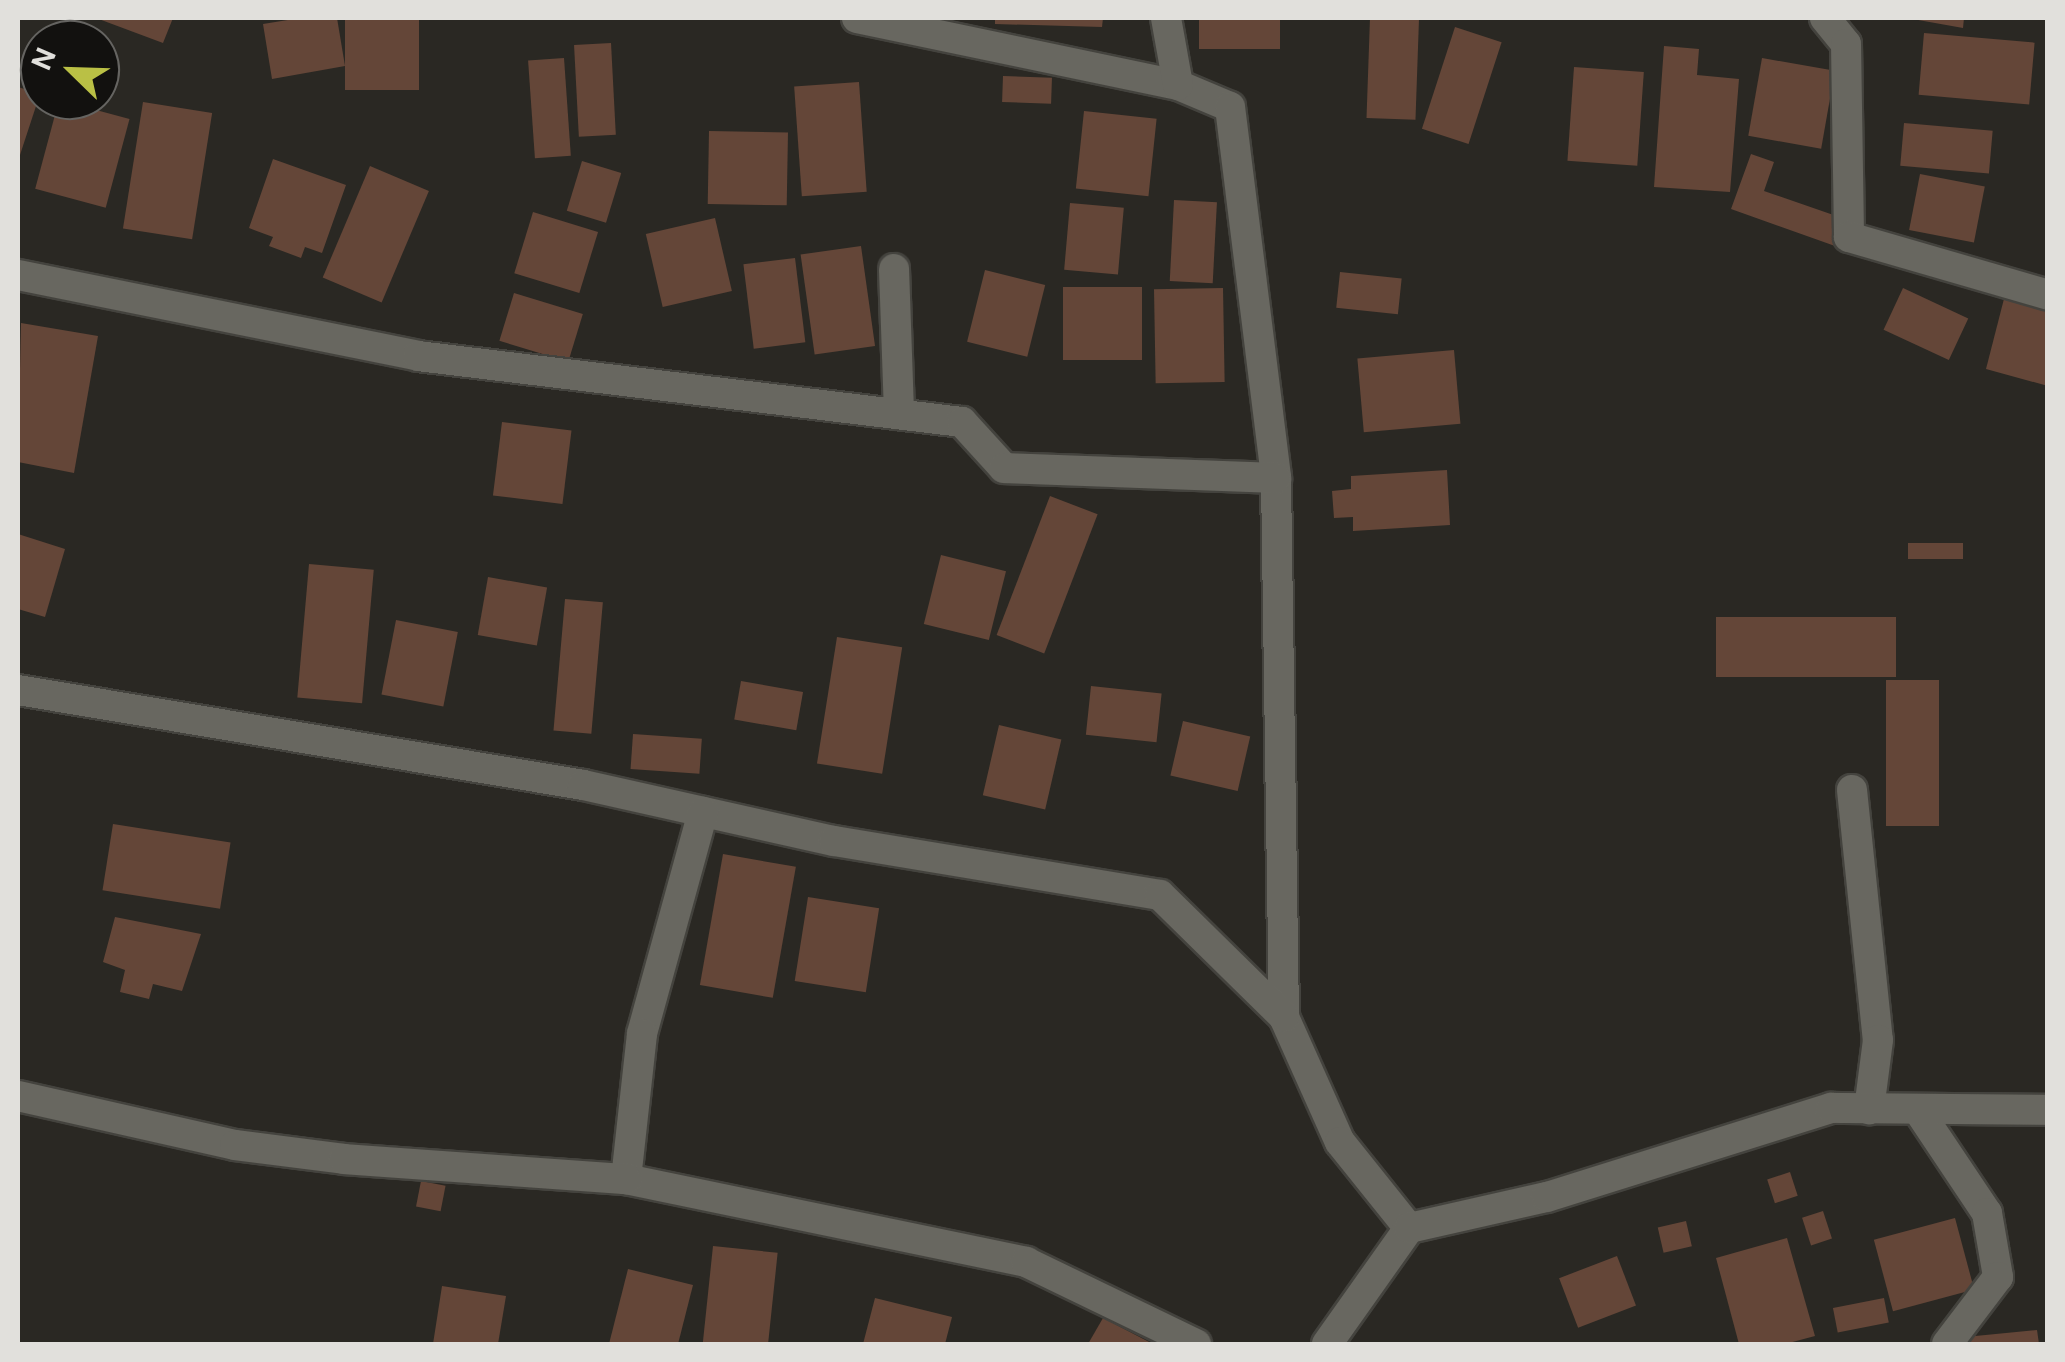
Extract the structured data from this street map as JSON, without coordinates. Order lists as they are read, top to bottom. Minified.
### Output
{"north":"top left"}
